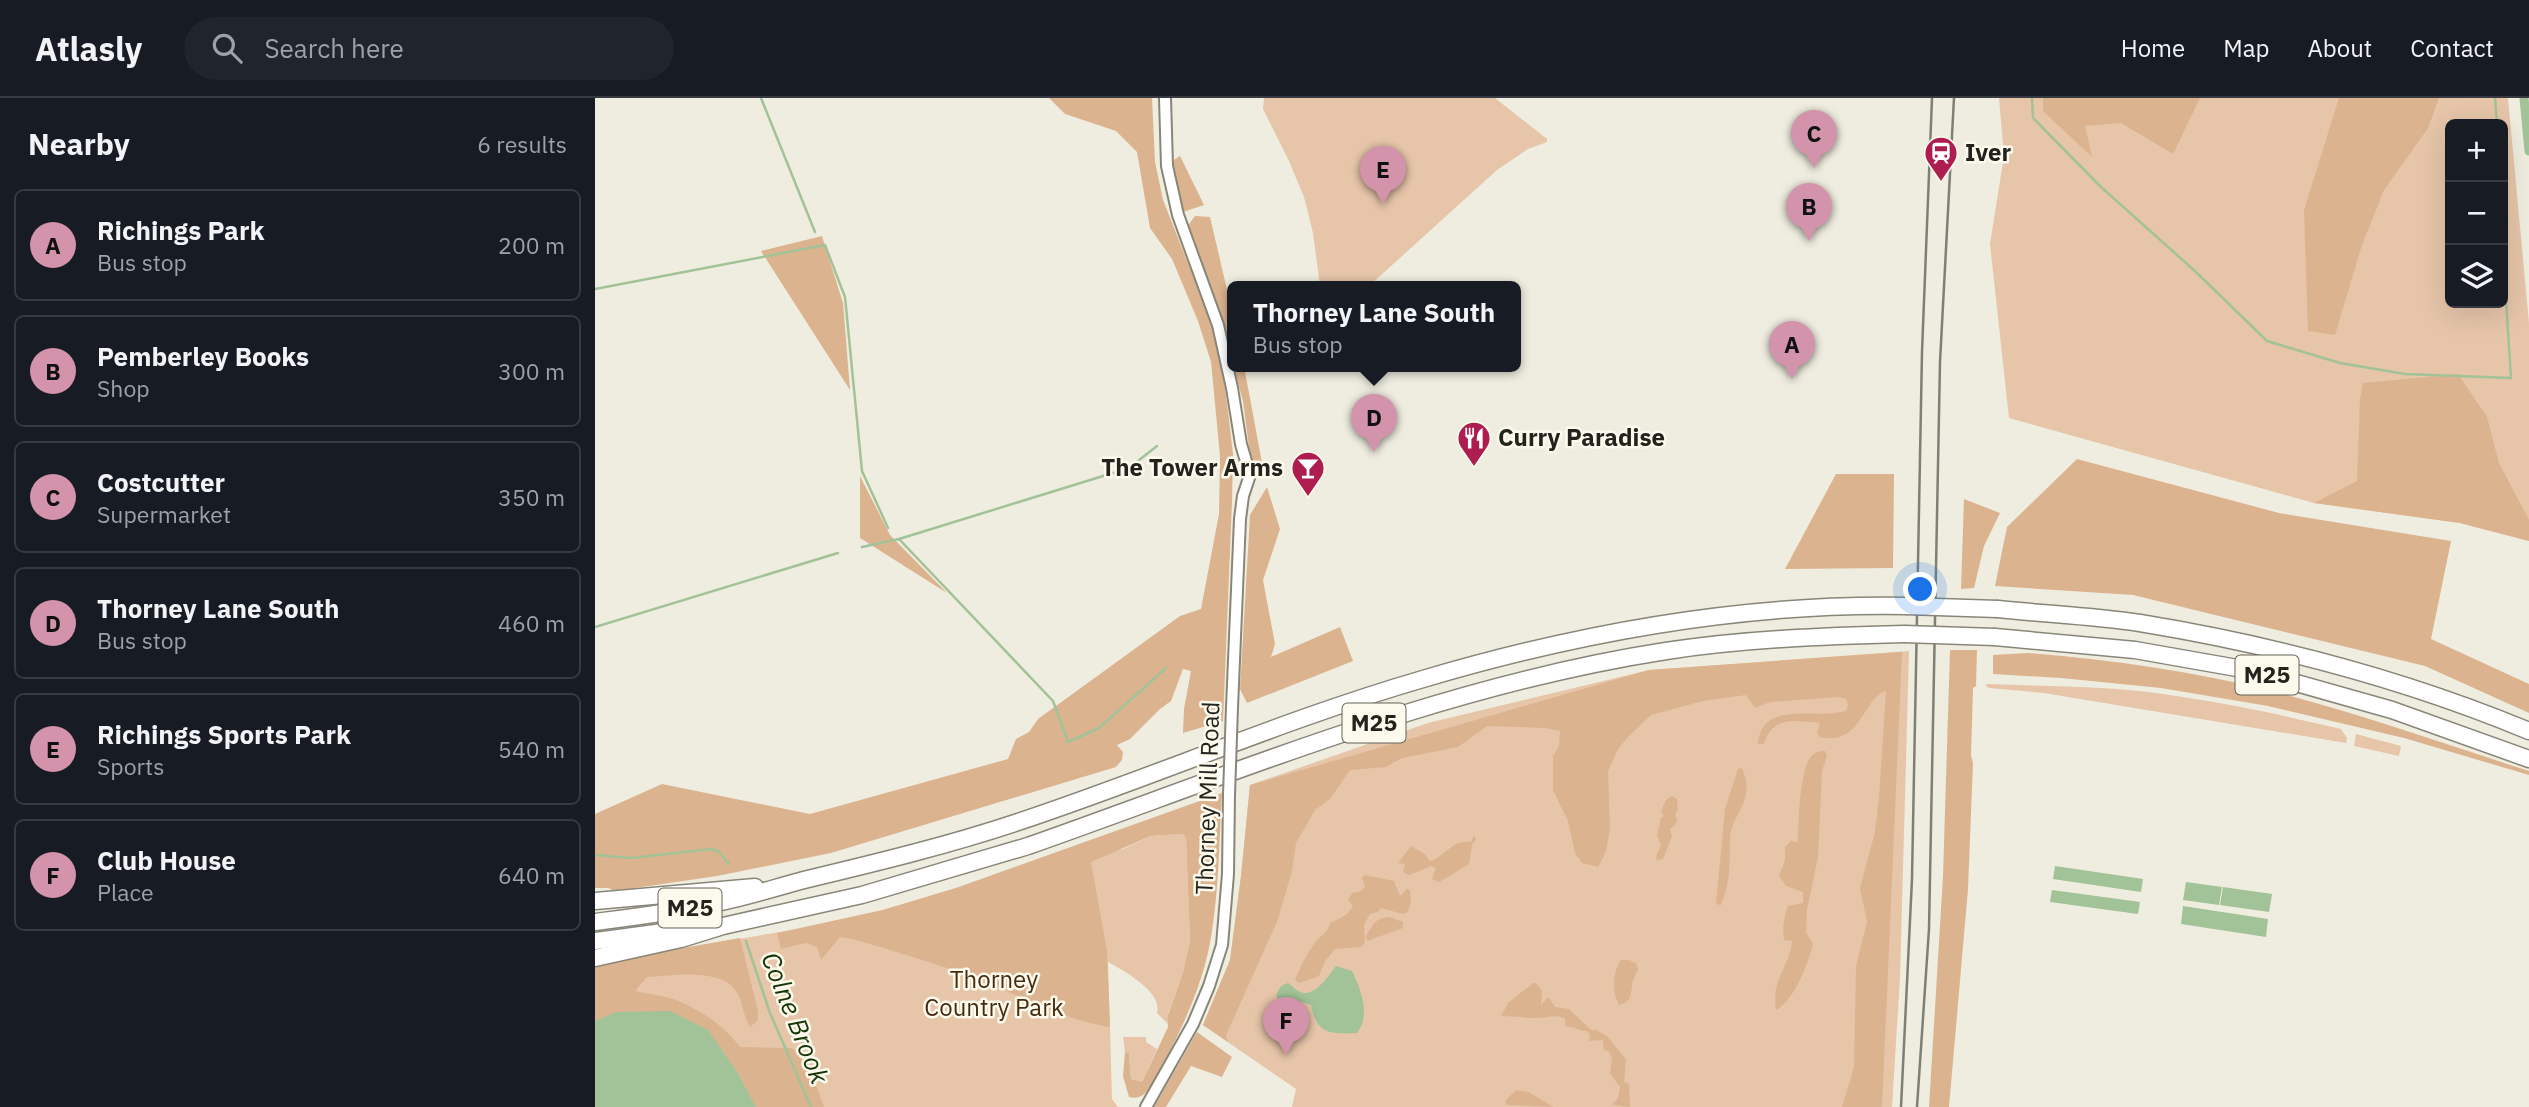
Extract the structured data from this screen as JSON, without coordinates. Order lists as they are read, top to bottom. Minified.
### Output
{"streets":{"highway":["M25"],"street":["Thorney Mill Road"]},"water":["Colne Brook"],"parks":["Thorney Country Park"],"places":{"station":["Iver"],"restaurant":["Curry Paradise"],"bar":["The Tower Arms"]},"page":{"header":"Atlasly","search":"Search here","nav":["Home","Map","About","Contact"],"heading":["Nearby","6 results"],"pins":["C","E","B","A","D","F"],"map_buttons":["+","−"],"list":[{"mark":"A","name":"Richings Park","note":"Bus stop","value":"200 m"},{"mark":"B","name":"Pemberley Books","note":"Shop","value":"300 m"},{"mark":"C","name":"Costcutter","note":"Supermarket","value":"350 m"},{"mark":"D","name":"Thorney Lane South","note":"Bus stop","value":"460 m"},{"mark":"E","name":"Richings Sports Park","note":"Sports","value":"540 m"},{"mark":"F","name":"Club House","note":"Place","value":"640 m"}],"popup":["Thorney Lane South","Bus stop"]}}
